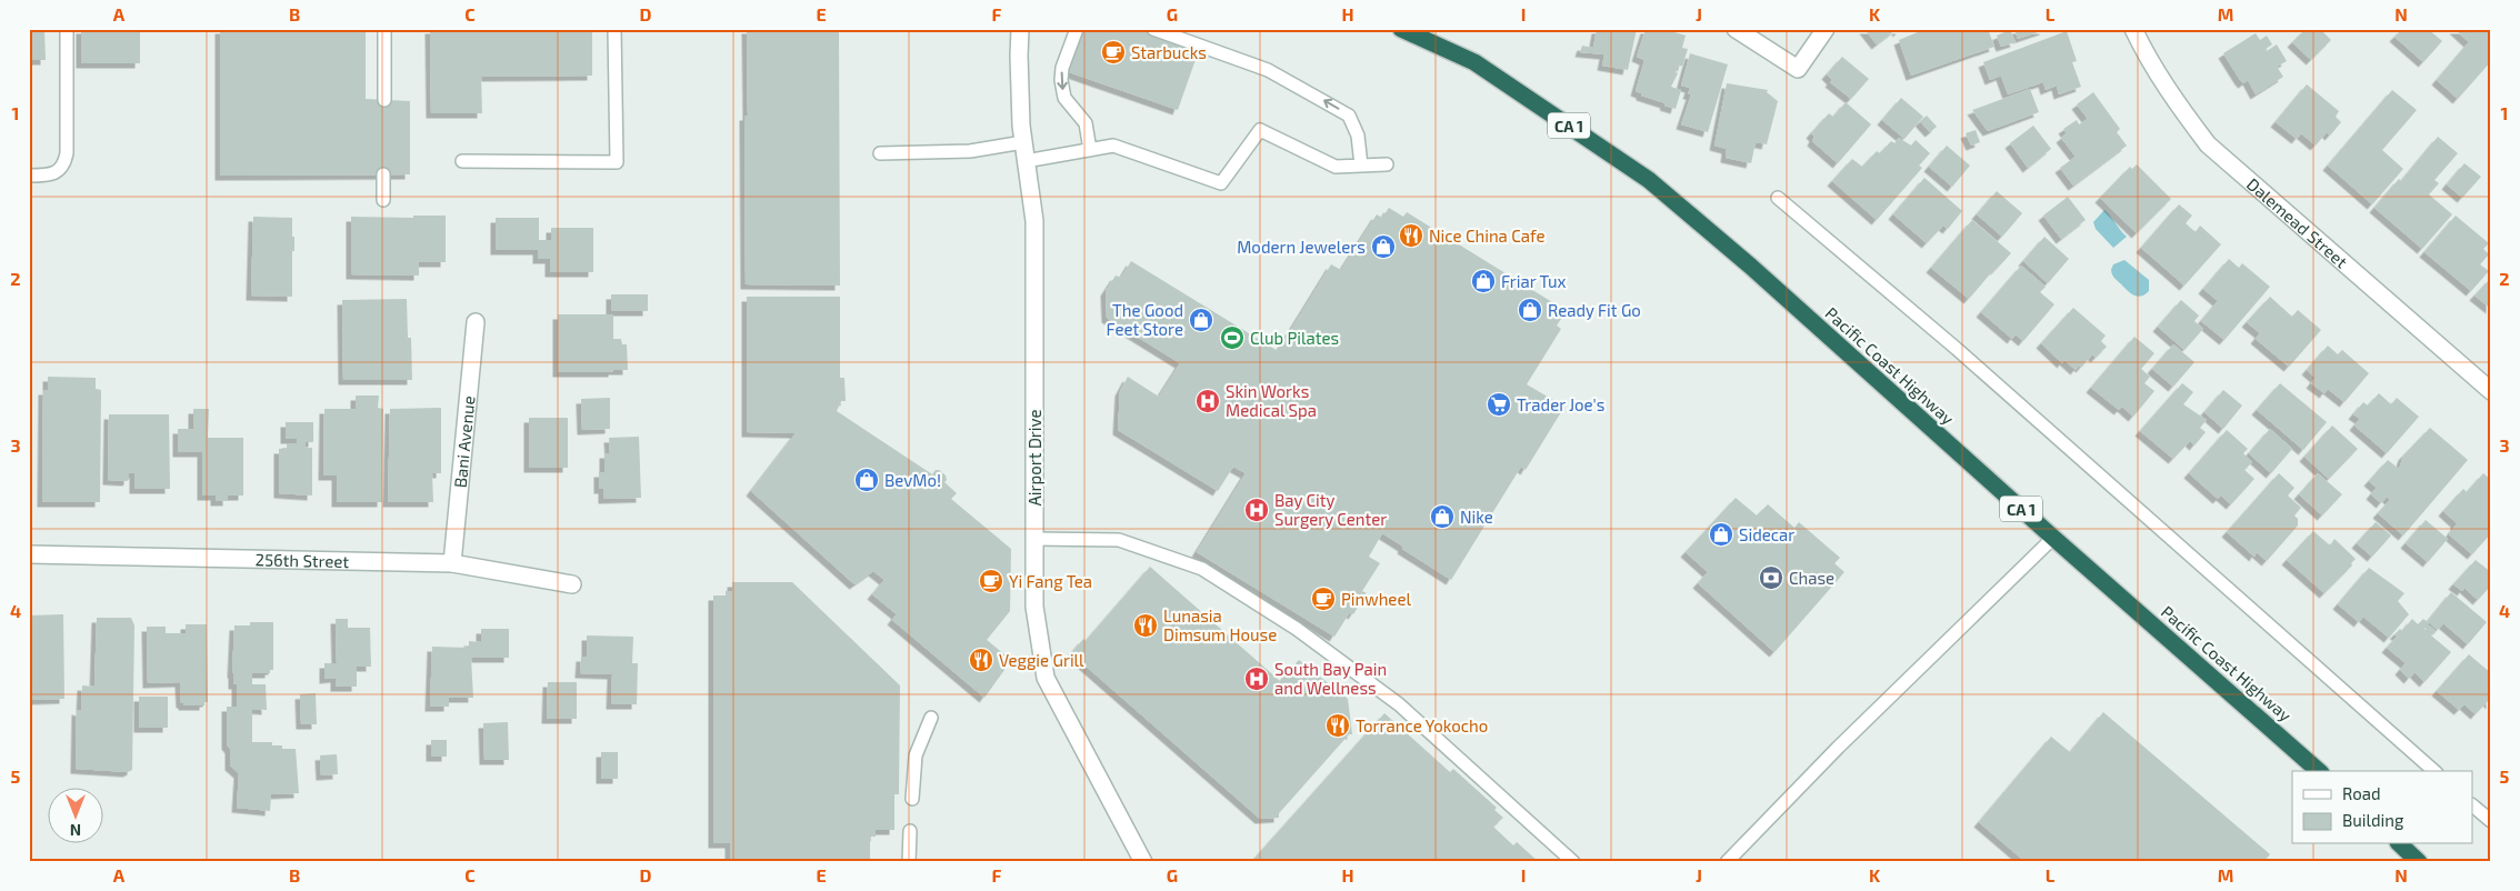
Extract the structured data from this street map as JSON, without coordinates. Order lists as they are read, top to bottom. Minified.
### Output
{"streets":{"highway":["CA 1","Pacific Coast Highway"],"street":["Dalemead Street","Bani Avenue","Airport Drive","256th Street"]},"crossings":[["Bani Avenue","256th Street"]],"places":{"cafe":["Starbucks","Yi Fang Tea","Pinwheel"],"restaurant":["Nice China Cafe","Lunasia Dimsum House","Veggie Grill","Torrance Yokocho"],"shop":["Modern Jewelers","Friar Tux","Ready Fit Go","The Good Feet Store","BevMo!","Nike","Sidecar"],"sports":["Club Pilates"],"hospital":["Skin Works Medical Spa","Bay City Surgery Center","South Bay Pain and Wellness"],"supermarket":["Trader Joe's"],"bank":["Chase"]},"legend":["Road","Building"],"north":"bottom","grid":{"columns":["A","B","C","D","E","F","G","H","I","J","K","L","M","N"],"rows":["1","2","3","4","5"]}}
